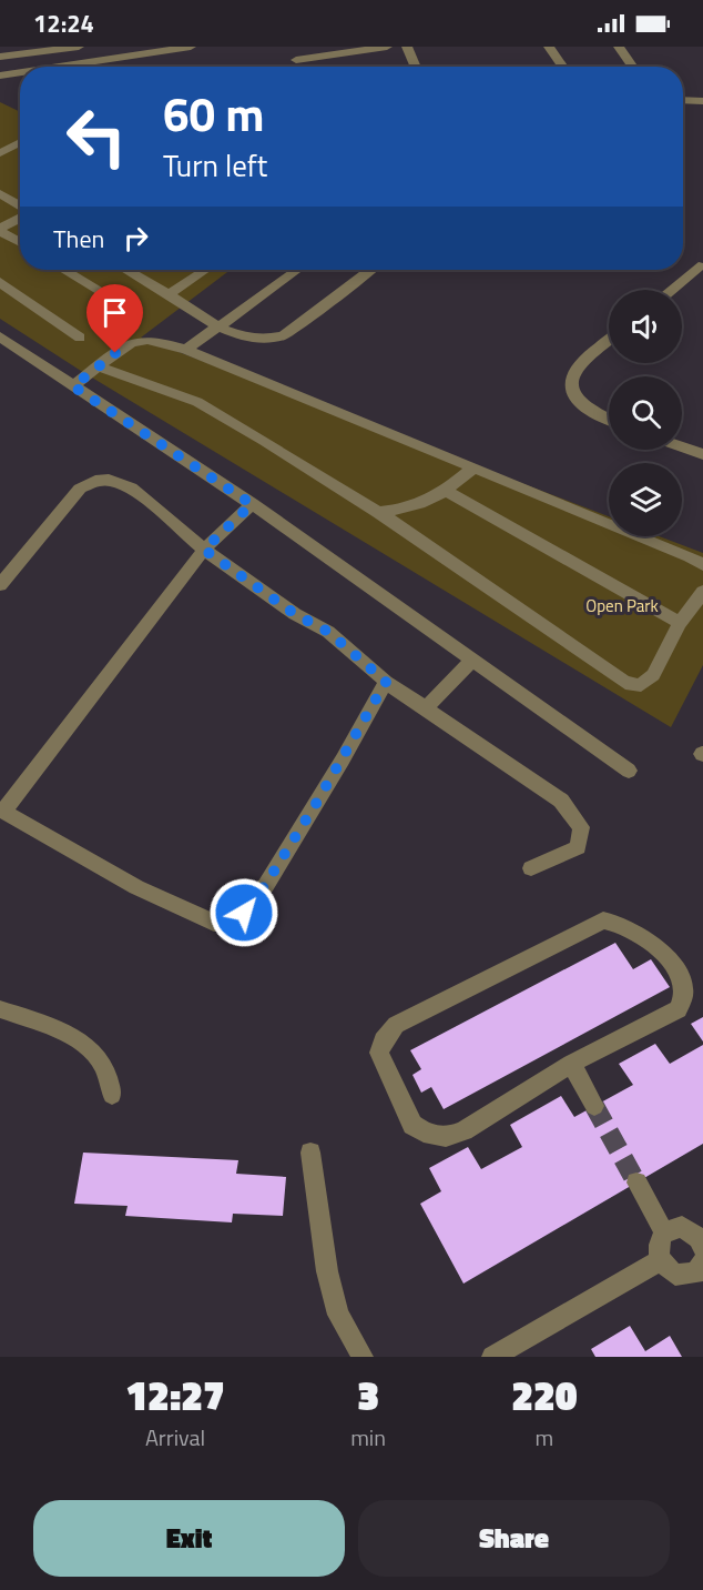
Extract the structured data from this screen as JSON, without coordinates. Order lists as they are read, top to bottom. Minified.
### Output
{"parks":["Open Park"],"page":{"status":"12:24","turn":["60 m","Turn left"],"then":"Then","eta":["12:27","Arrival","3","min","220","m"],"buttons":["Exit","Share"]}}
